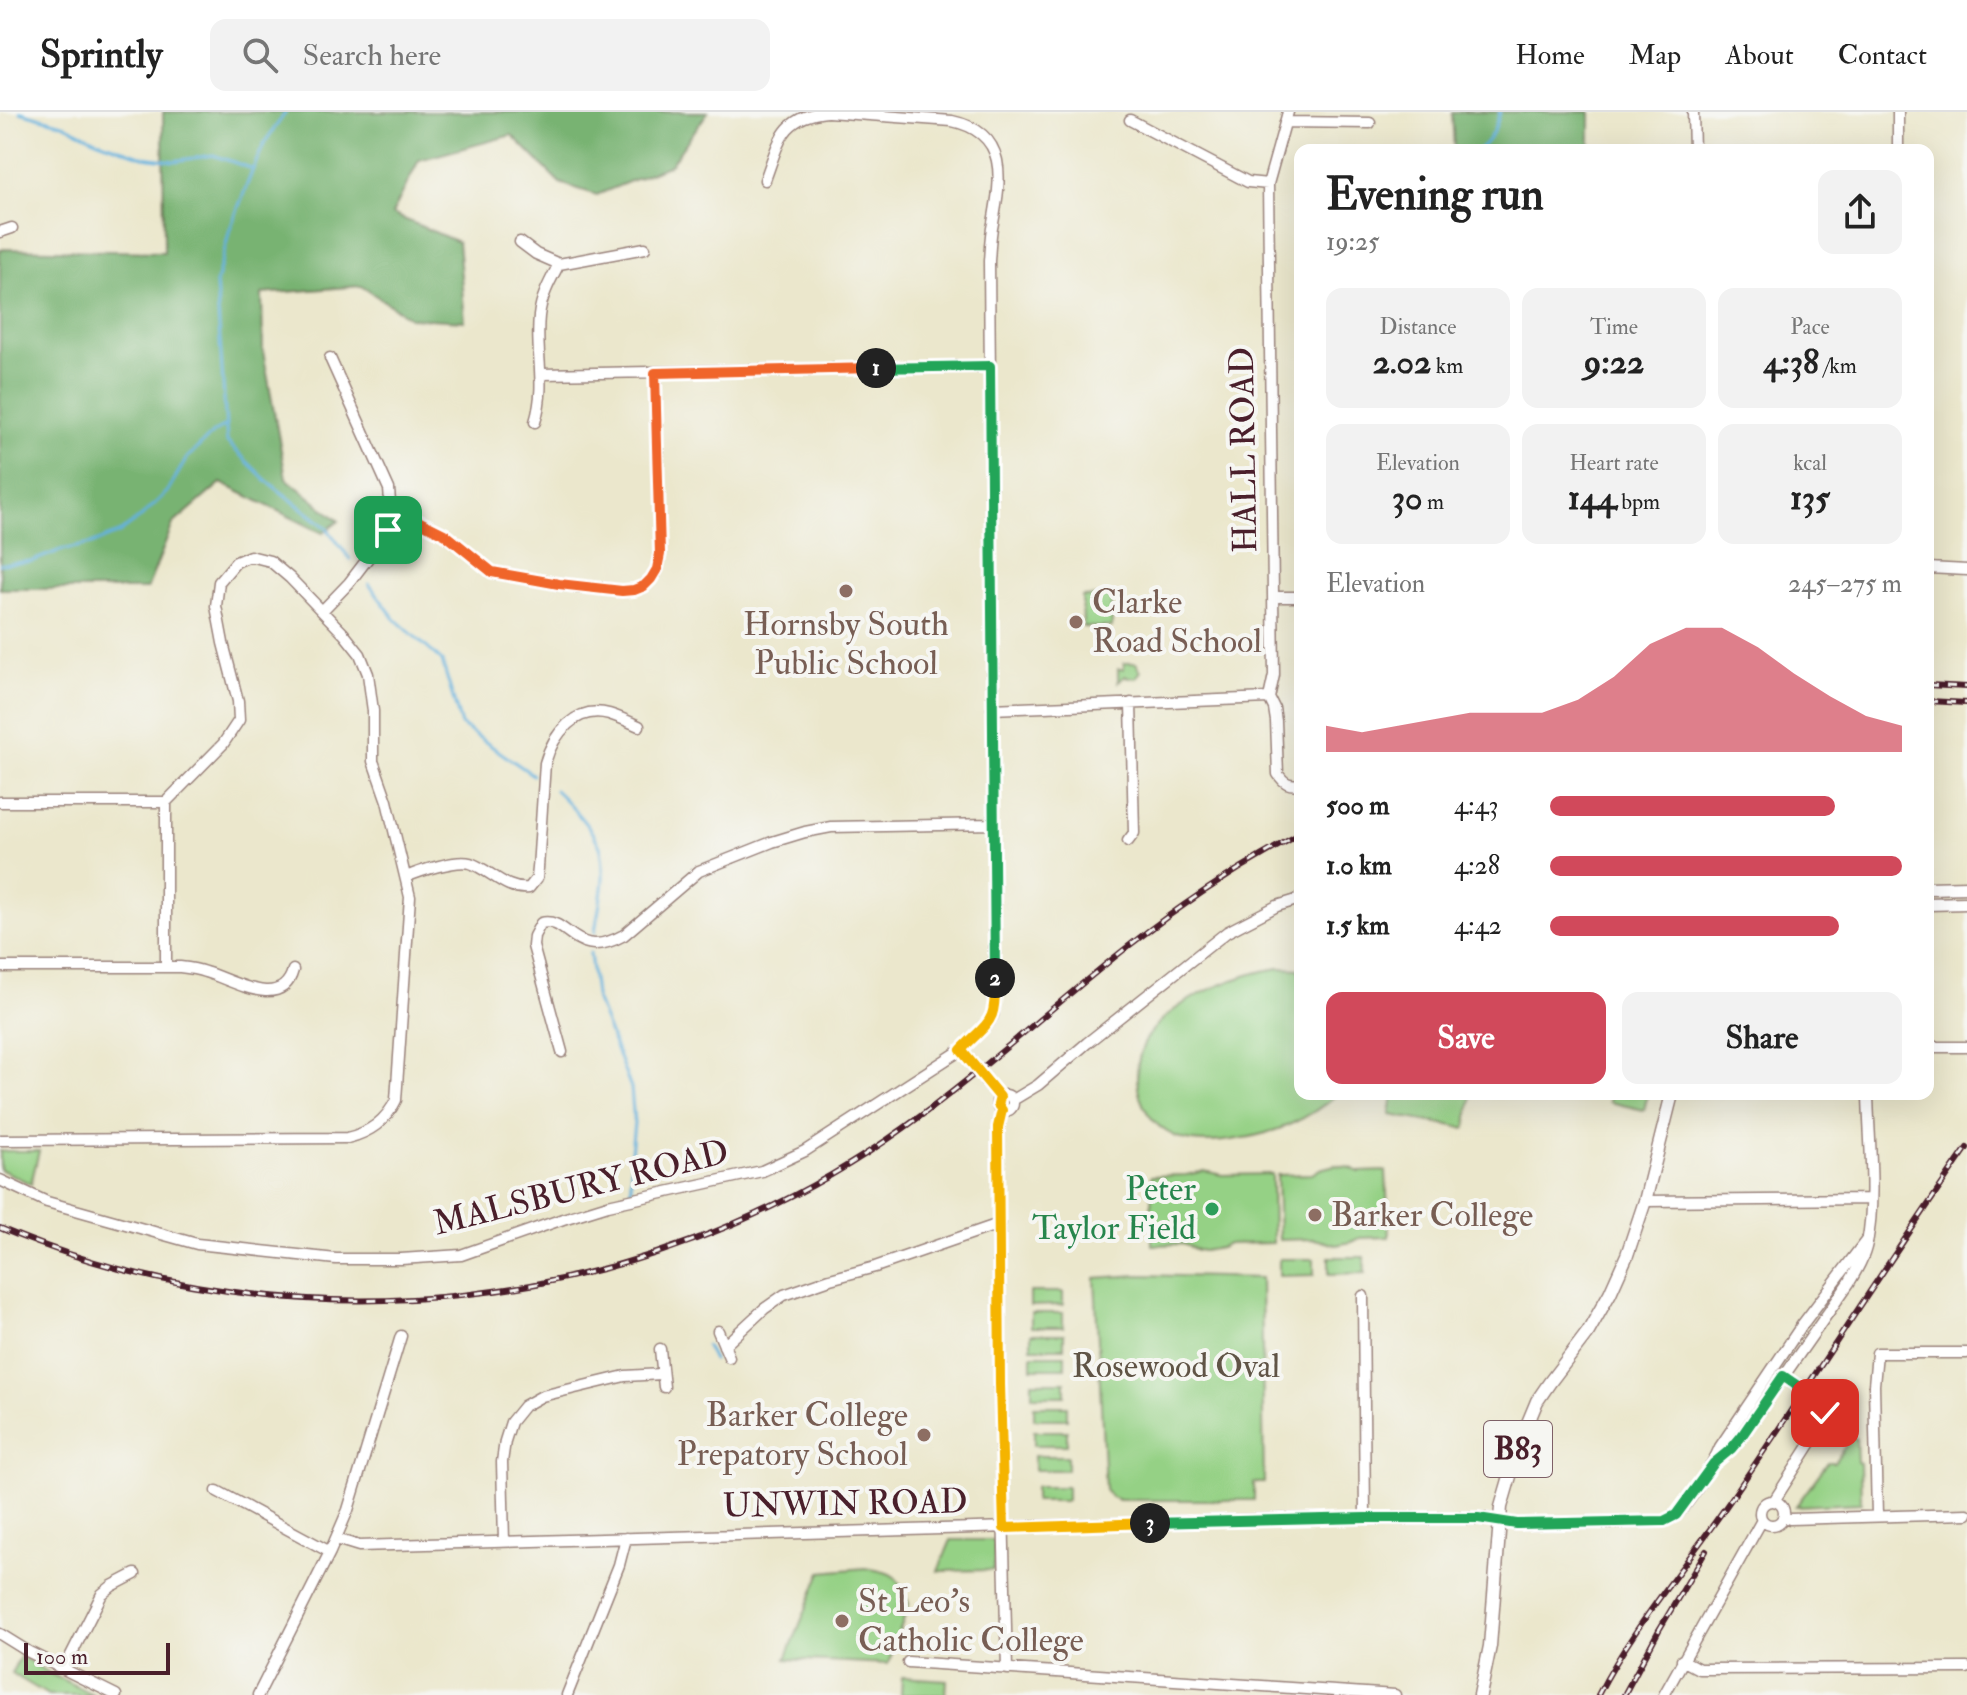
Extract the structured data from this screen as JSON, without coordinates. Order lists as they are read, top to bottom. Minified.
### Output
{"streets":{"main road":["B83"],"street":["HALL ROAD","MALSBURY ROAD","UNWIN ROAD"]},"crossings":[["B83","UNWIN ROAD"]],"parks":["Rosewood Oval"],"places":["Hornsby South Public School","Clarke Road School","Peter Taylor Field","Barker College","Barker College Prepatory School","St Leo's Catholic College"],"scale_bar":"100 m","page":{"header":"Sprintly","search":"Search here","nav":["Home","Map","About","Contact"],"heading":["Evening run","19:25"],"stats":[["Distance","2.02 km"],["Time","9:22"],["Pace","4:38 /km"],["Elevation","30 m"],["Heart rate","144 bpm"],["kcal","135"]],"pins":["1","2","3"],"chart":["Elevation","245–275 m"],"list":[{"name":"500 m","note":"4:43"},{"name":"1.0 km","note":"4:28"},{"name":"1.5 km","note":"4:42"}],"buttons":["Save","Share"],"scale":"100 m"}}
